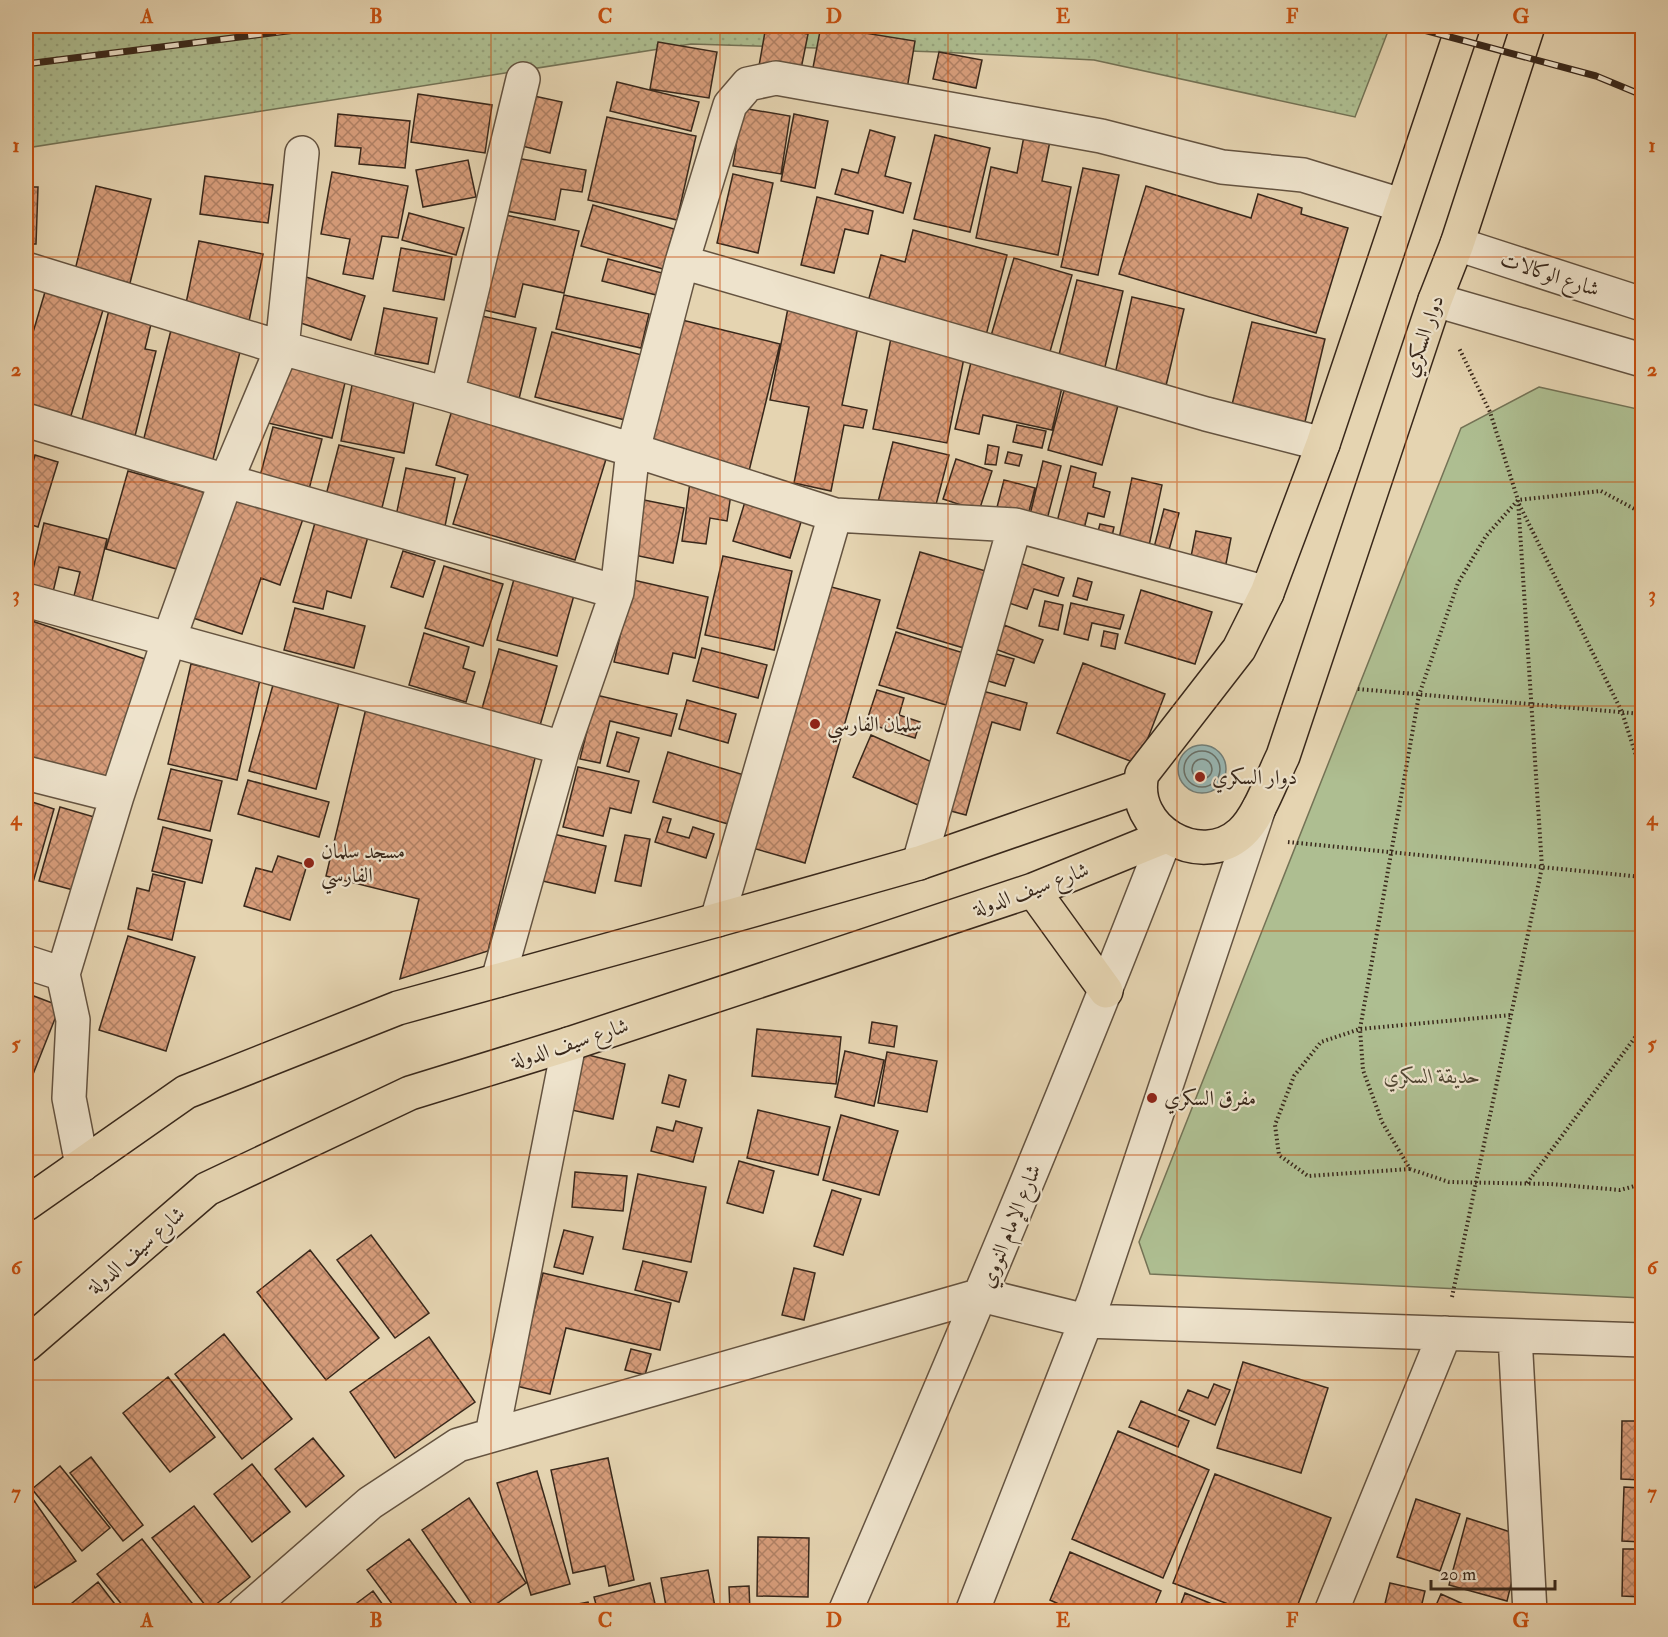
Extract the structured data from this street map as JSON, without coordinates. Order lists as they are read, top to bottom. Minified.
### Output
{"streets":{"main road":["دوار السكري","شارع سيف الدولة"],"street":["شارع الوكالات","شارع الإمام النووي"]},"crossings":[["شارع الوكالات","دوار السكري"],["دوار السكري","شارع سيف الدولة"],["دوار السكري","شارع الإمام النووي"],["شارع سيف الدولة","شارع الإمام النووي"]],"parks":["حديقة السكري"],"places":["سلمان الفارسي","دوار السكري","مسجد سلمان الفارسي","مفرق السكري"],"scale_bar":"20 m","grid":{"columns":["A","B","C","D","E","F","G"],"rows":["1","2","3","4","5","6","7"]}}
